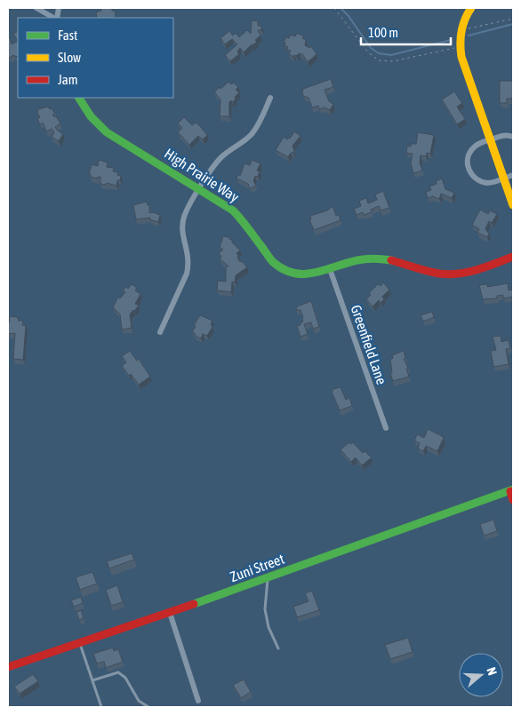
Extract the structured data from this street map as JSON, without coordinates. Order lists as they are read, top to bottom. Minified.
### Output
{"streets":{"street":["High Prairie Way","Greenfield Lane","Zuni Street"]},"crossings":[["High Prairie Way","Greenfield Lane"]],"legend":["Fast","Slow","Jam"],"scale_bar":"100 m","north":"right"}
